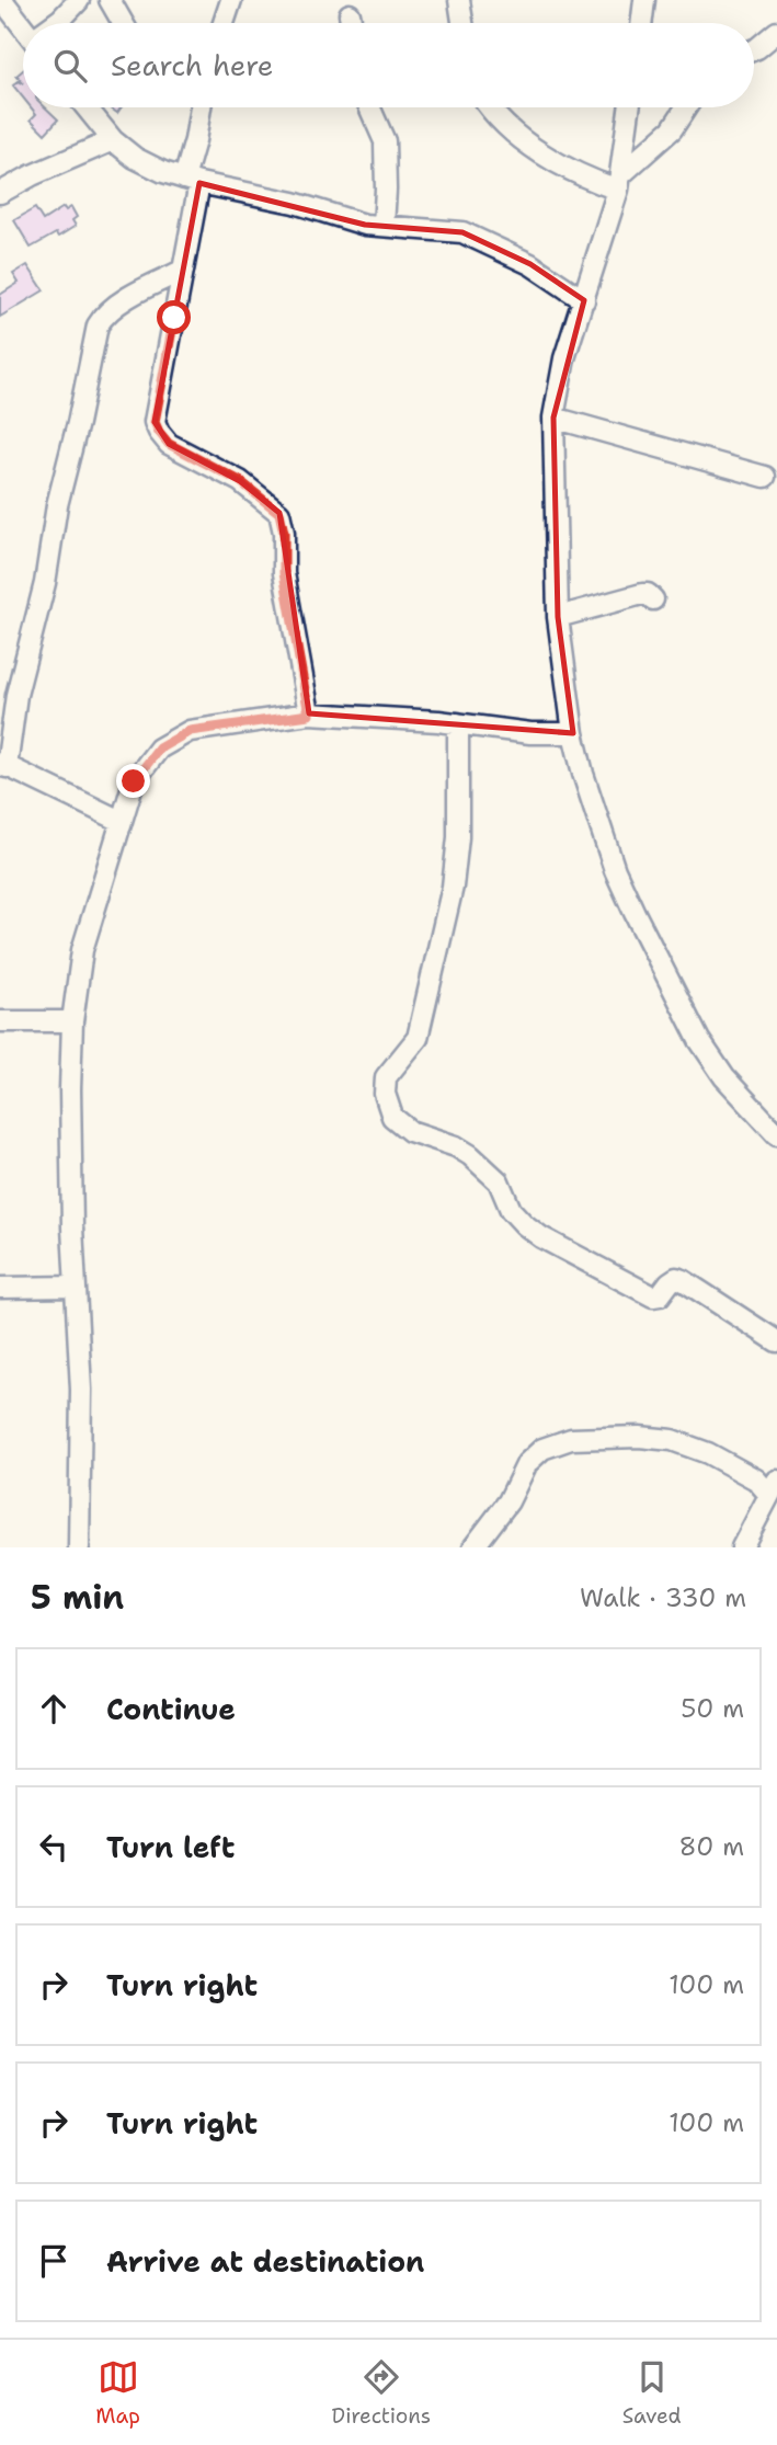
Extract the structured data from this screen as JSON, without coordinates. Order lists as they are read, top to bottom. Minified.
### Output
{"page":{"search":"Search here","heading":["5 min","Walk · 330 m"],"list":[["Continue","50 m"],["Turn left","80 m"],["Turn right","100 m"],["Turn right","100 m"],"Arrive at destination"],"nav":["Map","Directions","Saved"]}}
